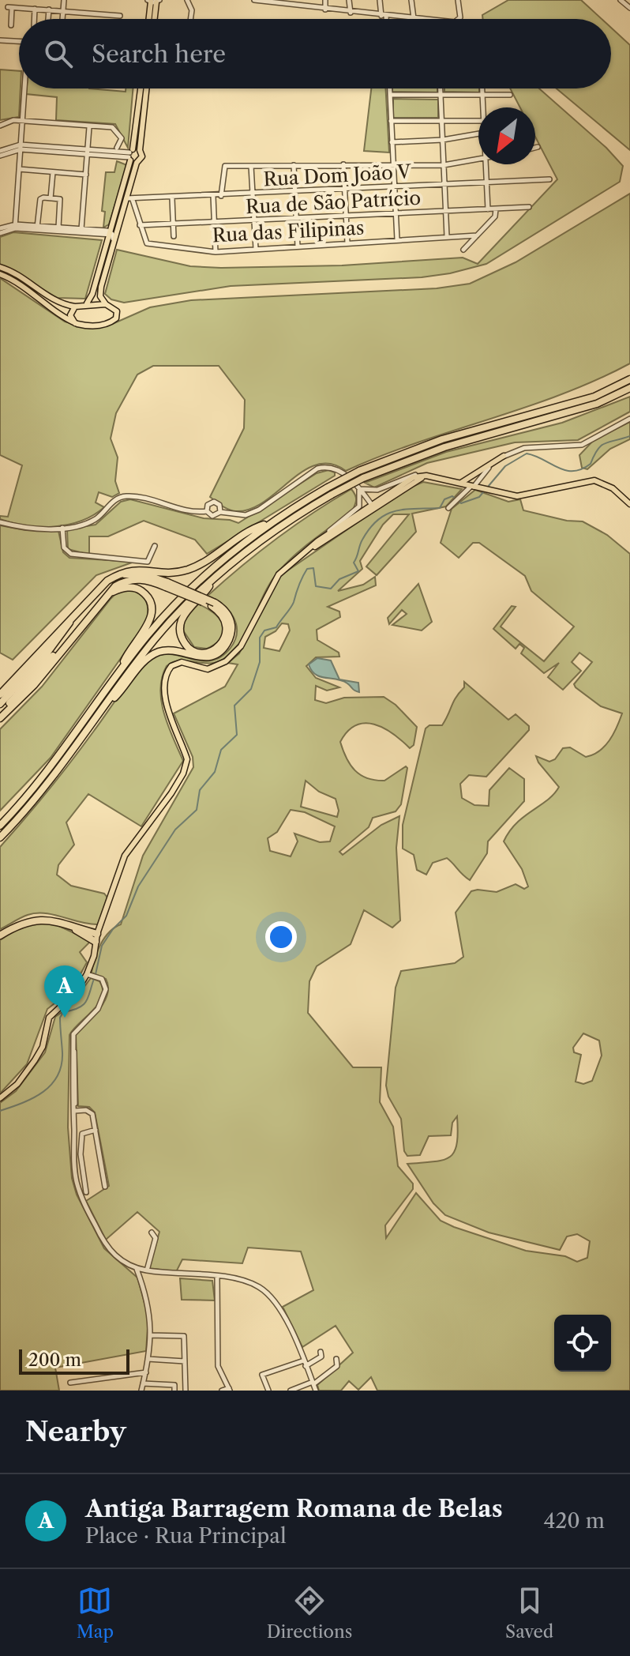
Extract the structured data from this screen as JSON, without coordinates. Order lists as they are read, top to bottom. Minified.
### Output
{"streets":{"street":["Rua Dom João V","Rua de São Patrício","Rua das Filipinas"]},"crossings":[["Rua Dom João V","Rua das Filipinas"],["Rua de São Patrício","Rua das Filipinas"]],"scale_bar":"200 m","north":"bottom left","page":{"search":"Search here","pins":"A","scale":"200 m","heading":"Nearby","list":[{"mark":"A","name":"Antiga Barragem Romana de Belas","note":"Place · Rua Principal","value":"420 m"}],"nav":["Map","Directions","Saved"]}}
